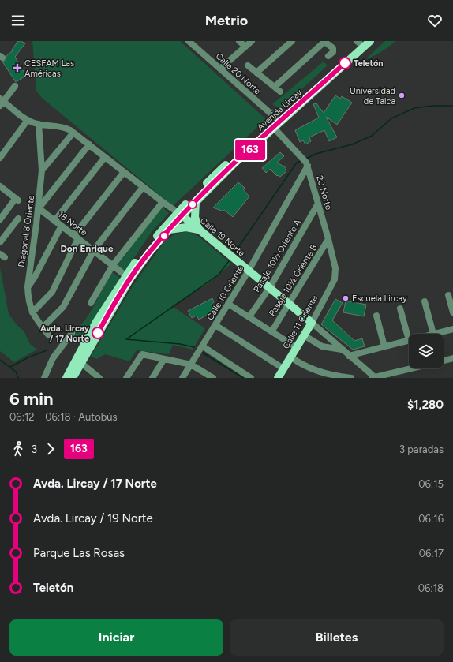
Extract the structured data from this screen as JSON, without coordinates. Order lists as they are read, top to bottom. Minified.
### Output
{"streets":{"main road":["Avenida Lircay","Calle 19 Norte","Calle 11 Oriente"],"street":["Calle 20 Norte","20 Norte","18 Norte","Diagonal 8 Oriente","Pasaje 10½ Oriente A","Pasaje 10½ Oriente B","Calle 10 Oriente"]},"crossings":[["Calle 20 Norte","Avenida Lircay"],["Avenida Lircay","20 Norte"],["Avenida Lircay","18 Norte"],["Avenida Lircay","Calle 19 Norte"],["20 Norte","Pasaje 10½ Oriente A"],["20 Norte","Pasaje 10½ Oriente B"],["20 Norte","Calle 10 Oriente"],["20 Norte","Calle 11 Oriente"],["18 Norte","Diagonal 8 Oriente"],["Diagonal 8 Oriente","Calle 19 Norte"],["Calle 19 Norte","Pasaje 10½ Oriente A"],["Calle 19 Norte","Pasaje 10½ Oriente B"],["Calle 19 Norte","Calle 10 Oriente"],["Calle 19 Norte","Calle 11 Oriente"]],"districts":["Don Enrique"],"places":{"other":["Teletón","Universidad de Talca","Escuela Lircay","Avda. Lircay / 17 Norte"],"health":["CESFAM Las Américas"]},"lines":["bus line 163"],"page":{"header":"Metrio","on_map":"163","heading":["6 min","06:12 – 06:18 · Autobús","$1,280"],"legs":["3","163","3 paradas"],"list":[{"name":"Avda. Lircay / 17 Norte","value":"06:15"},{"name":"Avda. Lircay / 19 Norte","value":"06:16"},{"name":"Parque Las Rosas","value":"06:17"},{"name":"Teletón","value":"06:18"}],"buttons":["Iniciar","Billetes"]}}
